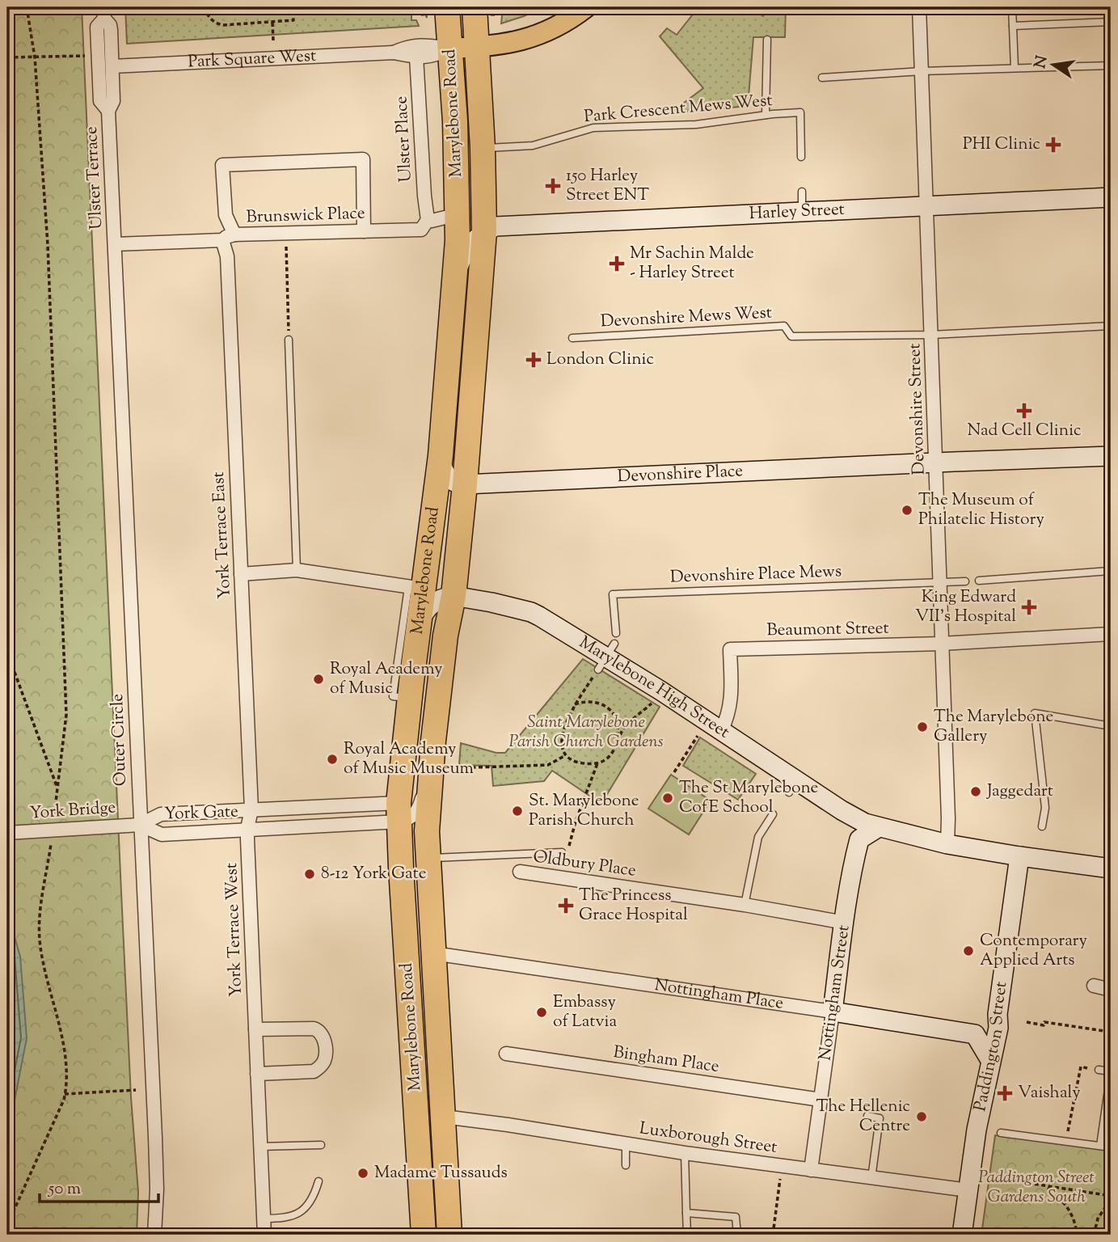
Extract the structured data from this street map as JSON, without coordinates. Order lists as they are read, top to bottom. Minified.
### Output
{"streets":{"highway":["Marylebone Road"],"main road":["Park Square West"],"street":["Ulster Place","Ulster Terrace","Harley Street","Brunswick Place","Devonshire Street","Devonshire Place","York Terrace East","Beaumont Street","Marylebone High Street","Outer Circle","York Bridge","York Gate","Oldbury Place","York Terrace West","Nottingham Street","Nottingham Place","Paddington Street","Bingham Place","Luxborough Street"],"lane":["Park Crescent Mews West","Devonshire Mews West","Devonshire Place Mews"]},"crossings":[["Park Square West","Marylebone Road"],["Park Square West","Ulster Place"],["Park Square West","Ulster Terrace"],["Park Crescent Mews West","Marylebone Road"],["Marylebone Road","Harley Street"],["Marylebone Road","Brunswick Place"],["Marylebone Road","Devonshire Place"],["Marylebone Road","Marylebone High Street"],["Marylebone Road","York Gate"],["Marylebone Road","Nottingham Place"],["Marylebone Road","Luxborough Street"],["Ulster Place","Brunswick Place"],["Ulster Terrace","Brunswick Place"],["Ulster Terrace","Outer Circle"],["Harley Street","Devonshire Street"],["Brunswick Place","York Terrace East"],["Brunswick Place","Outer Circle"],["Devonshire Mews West","Devonshire Street"],["Devonshire Street","Devonshire Place"],["Devonshire Street","Devonshire Place Mews"],["Devonshire Street","Beaumont Street"],["Devonshire Street","Marylebone High Street"],["York Terrace East","York Gate"],["York Terrace East","York Terrace West"],["Beaumont Street","Marylebone High Street"],["Marylebone High Street","Nottingham Street"],["Marylebone High Street","Paddington Street"],["Outer Circle","York Bridge"],["Outer Circle","York Gate"],["York Bridge","York Gate"],["York Gate","York Terrace West"],["Oldbury Place","Nottingham Street"],["Nottingham Street","Nottingham Place"],["Nottingham Street","Bingham Place"],["Nottingham Street","Luxborough Street"],["Paddington Street","Luxborough Street"]],"parks":["Saint Marylebone Parish Church Gardens","Paddington Street Gardens South"],"places":{"health":["PHI Clinic","150 Harley Street ENT","Mr Sachin Malde - Harley Street","London Clinic","Nad Cell Clinic","King Edward VII's Hospital","The Princess Grace Hospital","Vaishaly"],"other":["The Museum of Philatelic History","Royal Academy of Music","The Marylebone Gallery","Royal Academy of Music Museum","Jaggedart","The St Marylebone CofE School","St. Marylebone Parish Church","8-12 York Gate","Contemporary Applied Arts","Embassy of Latvia","The Hellenic Centre","Madame Tussauds"]},"scale_bar":"50 m","north":"left"}
